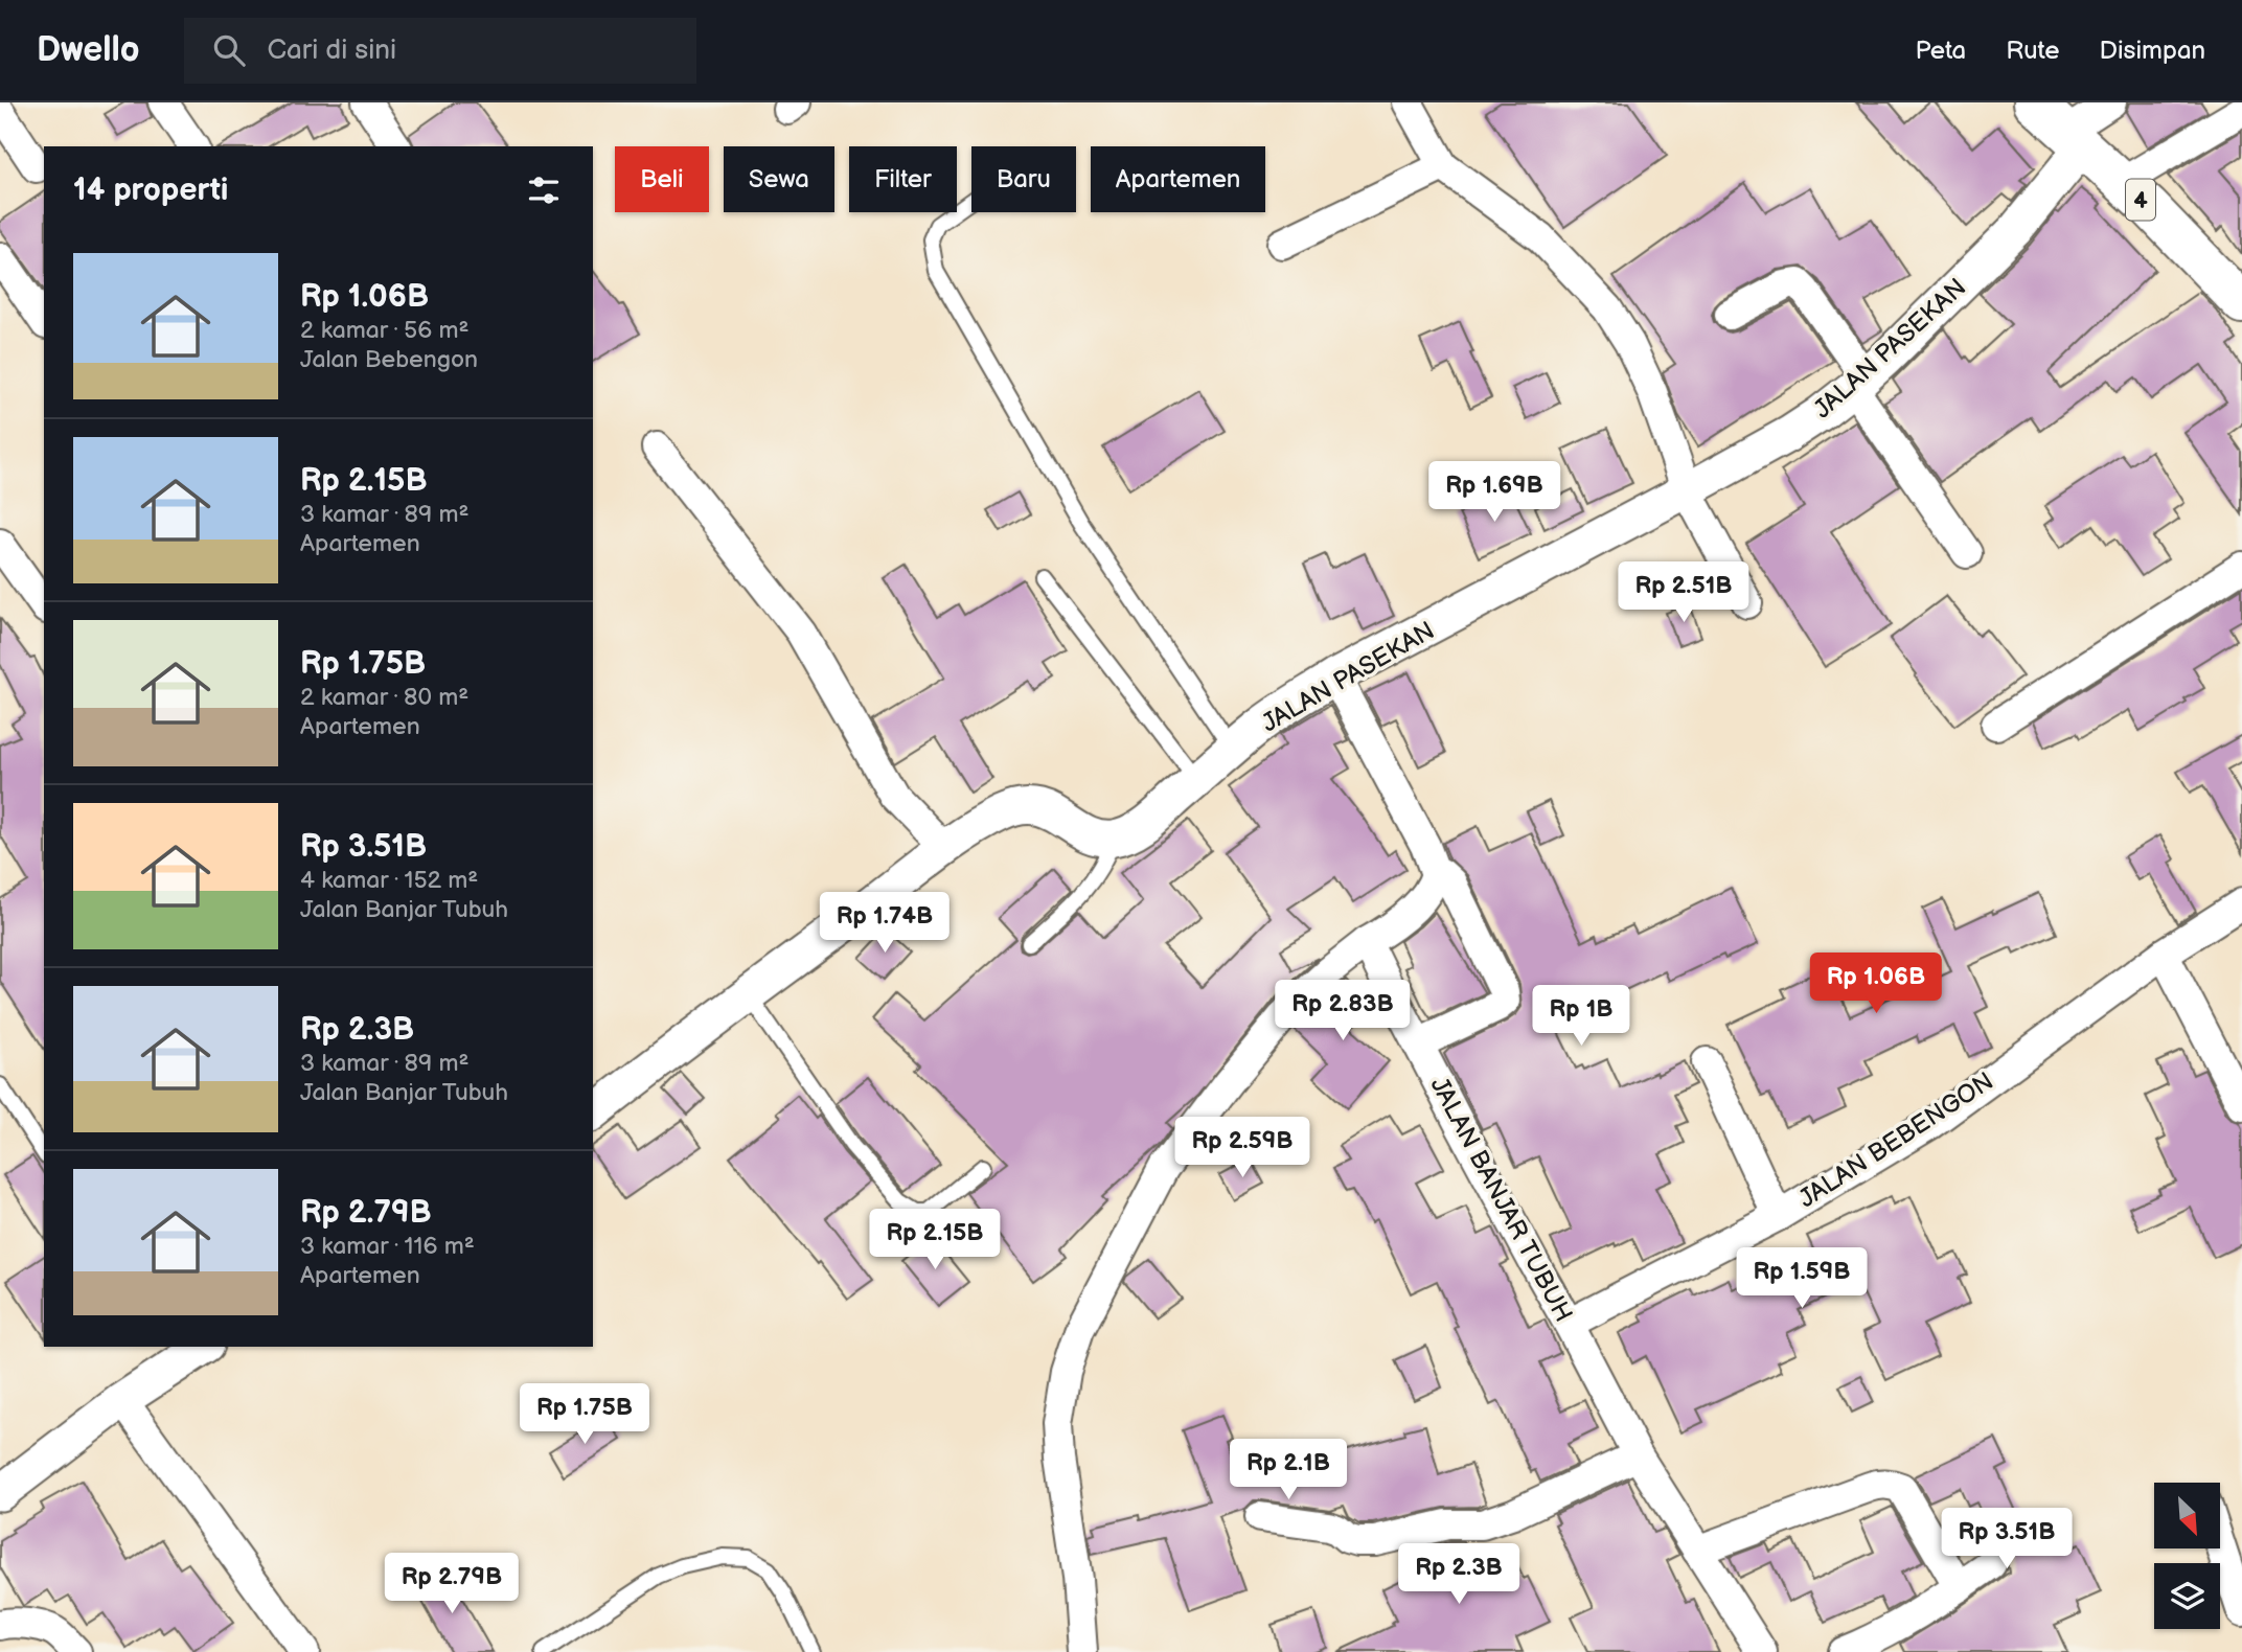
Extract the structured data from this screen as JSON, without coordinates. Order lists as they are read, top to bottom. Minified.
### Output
{"streets":{"highway":["4"],"street":["JALAN PASEKAN","JALAN BEBENGON","JALAN BANJAR TUBUH"]},"crossings":[["4","JALAN PASEKAN"],["JALAN BEBENGON","JALAN BANJAR TUBUH"]],"north":"bottom right","page":{"header":"Dwello","search":"Cari di sini","nav":["Peta","Rute","Disimpan"],"chip":["Beli","Sewa","Filter","Baru","Apartemen"],"heading":"14 properti","list":[{"name":"Rp 1.06B","note":"2 kamar · 56 m² · Jalan Bebengon"},{"name":"Rp 2.15B","note":"3 kamar · 89 m² · Apartemen"},{"name":"Rp 1.75B","note":"2 kamar · 80 m² · Apartemen"},{"name":"Rp 3.51B","note":"4 kamar · 152 m² · Jalan Banjar Tubuh"},{"name":"Rp 2.3B","note":"3 kamar · 89 m² · Jalan Banjar Tubuh"},{"name":"Rp 2.79B","note":"3 kamar · 116 m² · Apartemen"}],"price":["Rp 1.69B","Rp 2.51B","Rp 1.74B","Rp 1.06B","Rp 2.83B","Rp 1B","Rp 2.59B","Rp 2.15B","Rp 1.59B","Rp 1.75B","Rp 2.1B","Rp 3.51B","Rp 2.3B","Rp 2.79B"]}}
